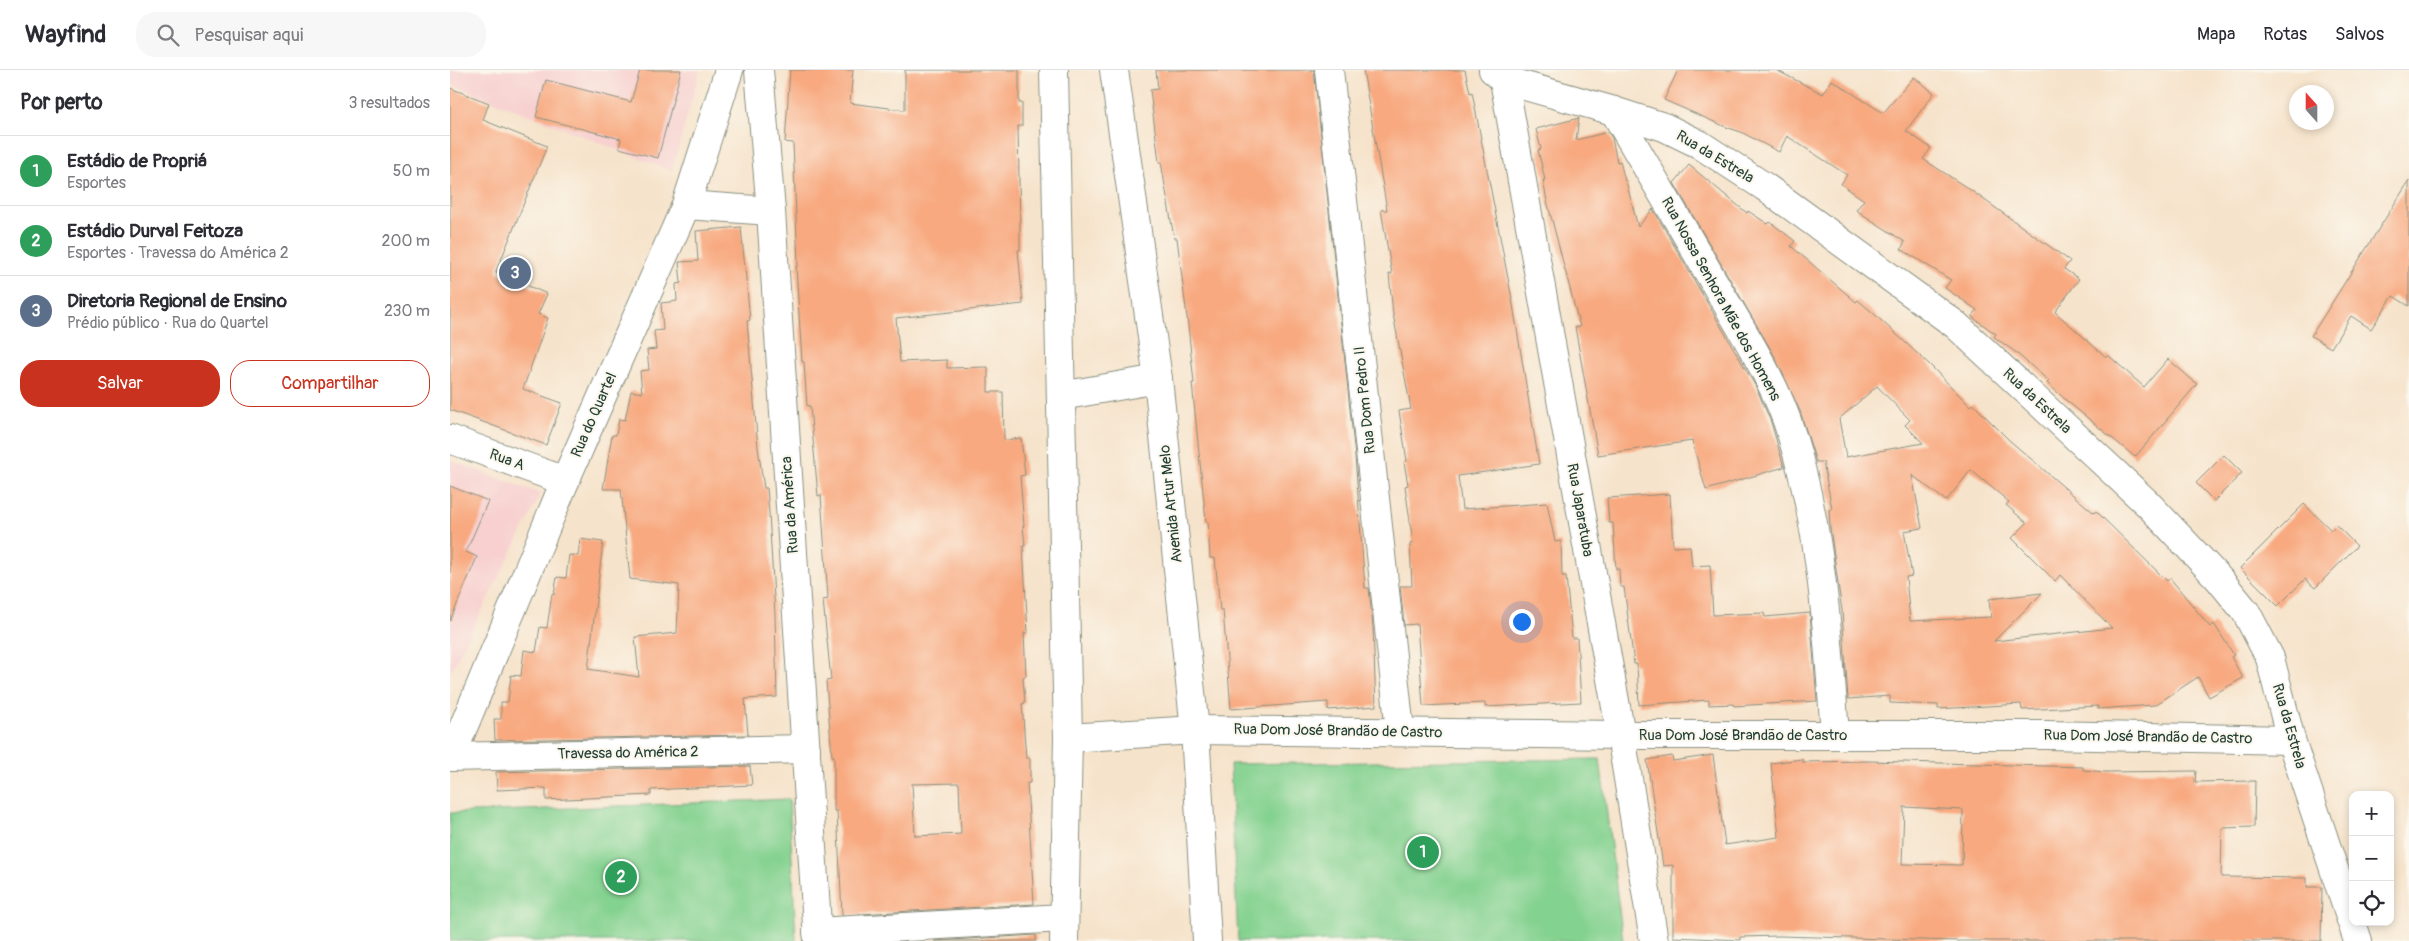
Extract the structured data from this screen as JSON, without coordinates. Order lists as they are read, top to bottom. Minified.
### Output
{"streets":{"street":["Rua da Estrela","Rua Nossa Senhora Mãe dos Homens","Rua Dom Pedro II","Rua do Quartel","Rua A","Avenida Artur Melo","Rua da América","Rua Japaratuba","Rua Dom José Brandão de Castro","Travessa do América 2"]},"crossings":[["Rua da Estrela","Rua Nossa Senhora Mãe dos Homens"],["Rua da Estrela","Rua Japaratuba"],["Rua da Estrela","Rua Dom José Brandão de Castro"],["Rua Nossa Senhora Mãe dos Homens","Rua Dom José Brandão de Castro"],["Rua Dom Pedro II","Rua Dom José Brandão de Castro"],["Rua do Quartel","Rua A"],["Rua do Quartel","Travessa do América 2"],["Avenida Artur Melo","Rua Dom José Brandão de Castro"],["Rua da América","Travessa do América 2"],["Rua Japaratuba","Rua Dom José Brandão de Castro"]],"north":"top","page":{"header":"Wayfind","search":"Pesquisar aqui","nav":["Mapa","Rotas","Salvos"],"heading":["Por perto","3 resultados"],"list":[{"mark":"1","name":"Estádio de Propriá","note":"Esportes","value":"50 m"},{"mark":"2","name":"Estádio Durval Feitoza","note":"Esportes · Travessa do América 2","value":"200 m"},{"mark":"3","name":"Diretoria Regional de Ensino","note":"Prédio público · Rua do Quartel","value":"230 m"}],"pins":["3","1","2"],"buttons":["Salvar","Compartilhar"],"map_buttons":["+","−"]}}
